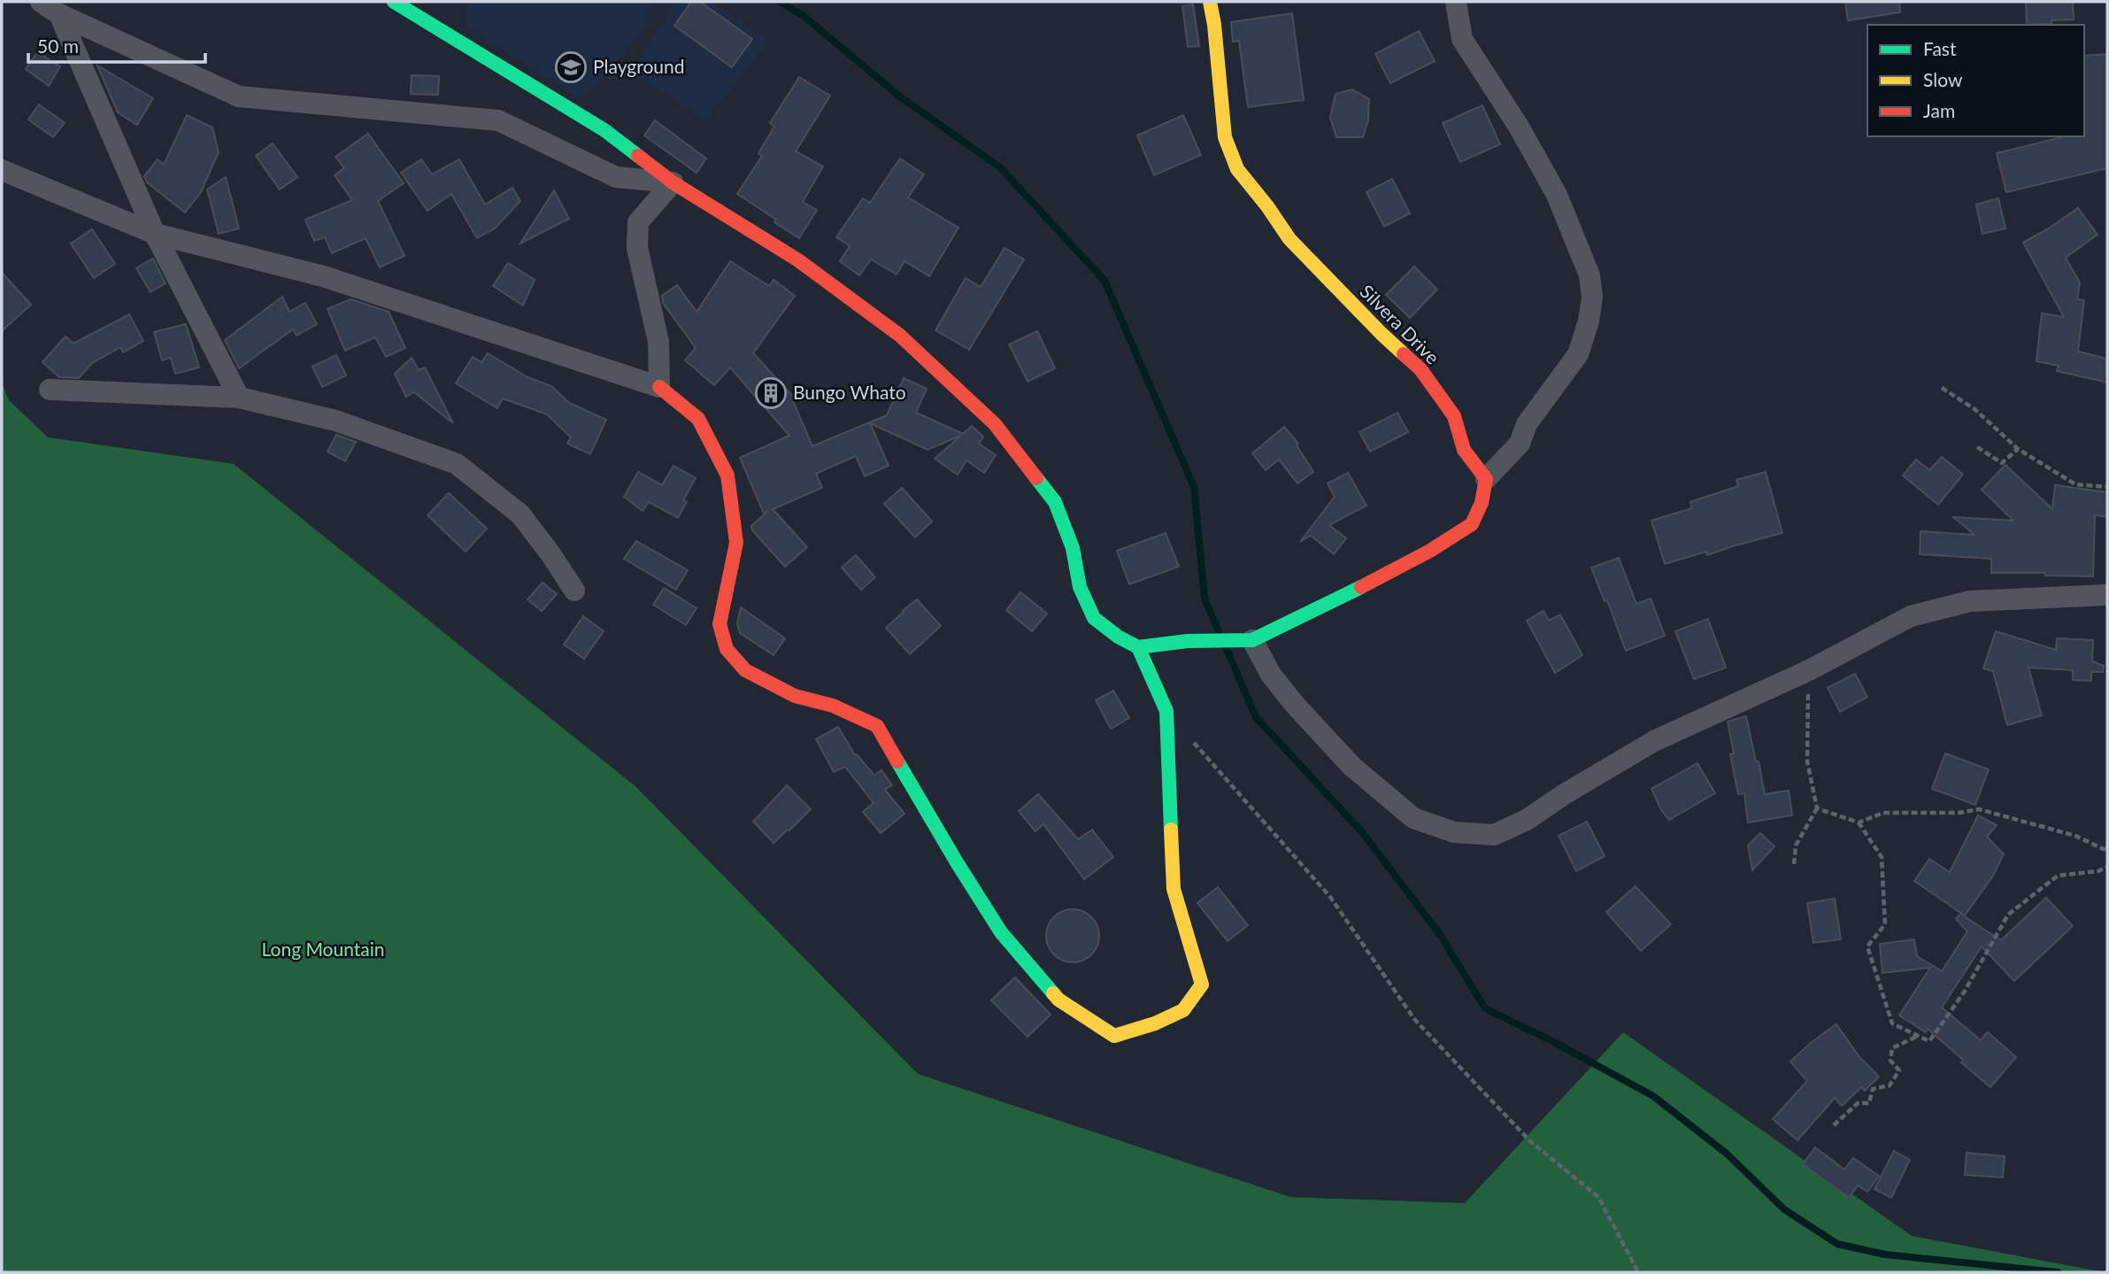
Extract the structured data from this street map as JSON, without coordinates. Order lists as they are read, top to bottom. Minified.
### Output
{"streets":{"street":["Silvera Drive"]},"parks":["Long Mountain"],"places":{"school or university":["Playground"],"building":["Bungo Whato"]},"legend":["Fast","Slow","Jam"],"scale_bar":"50 m"}
